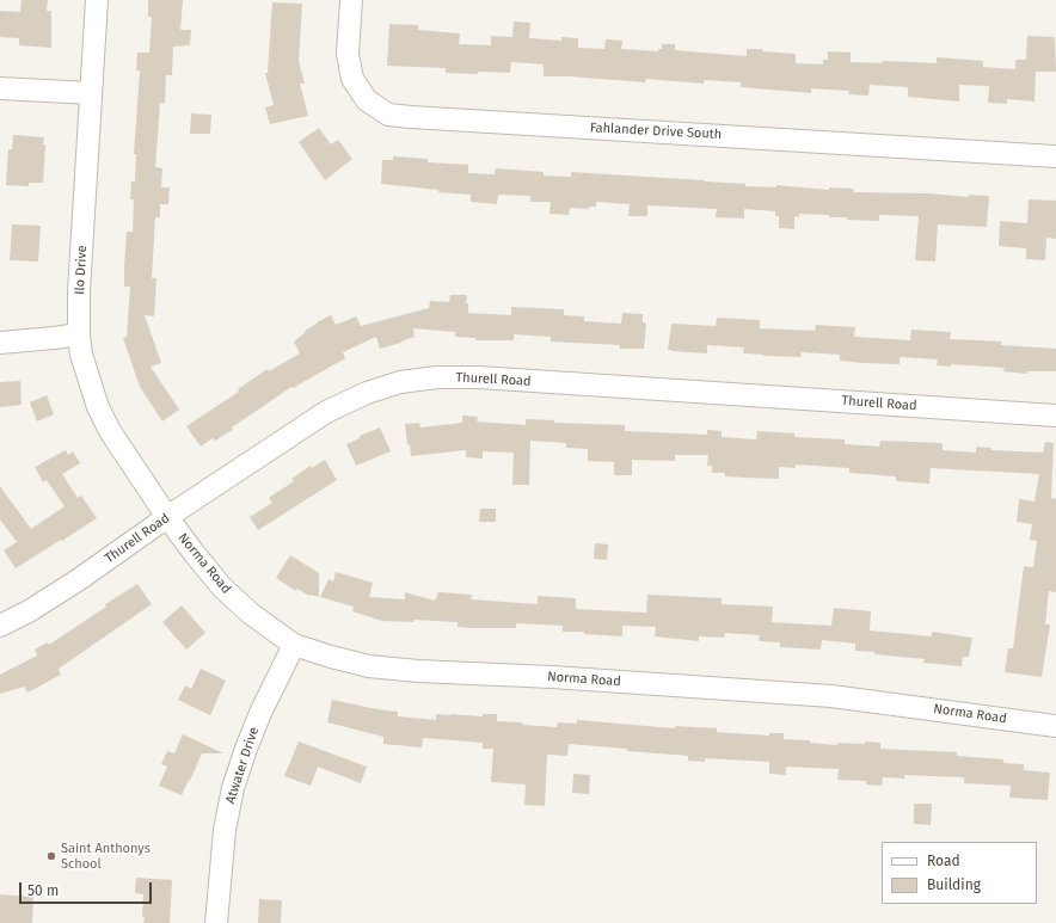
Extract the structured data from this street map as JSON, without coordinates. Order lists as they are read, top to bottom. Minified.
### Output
{"streets":{"street":["Fahlander Drive South","Ilo Drive","Thurell Road","Norma Road","Atwater Drive"]},"crossings":[["Ilo Drive","Thurell Road"],["Ilo Drive","Norma Road"],["Thurell Road","Norma Road"],["Norma Road","Atwater Drive"]],"places":["Saint Anthonys School"],"legend":["Road","Building"],"scale_bar":"50 m"}
